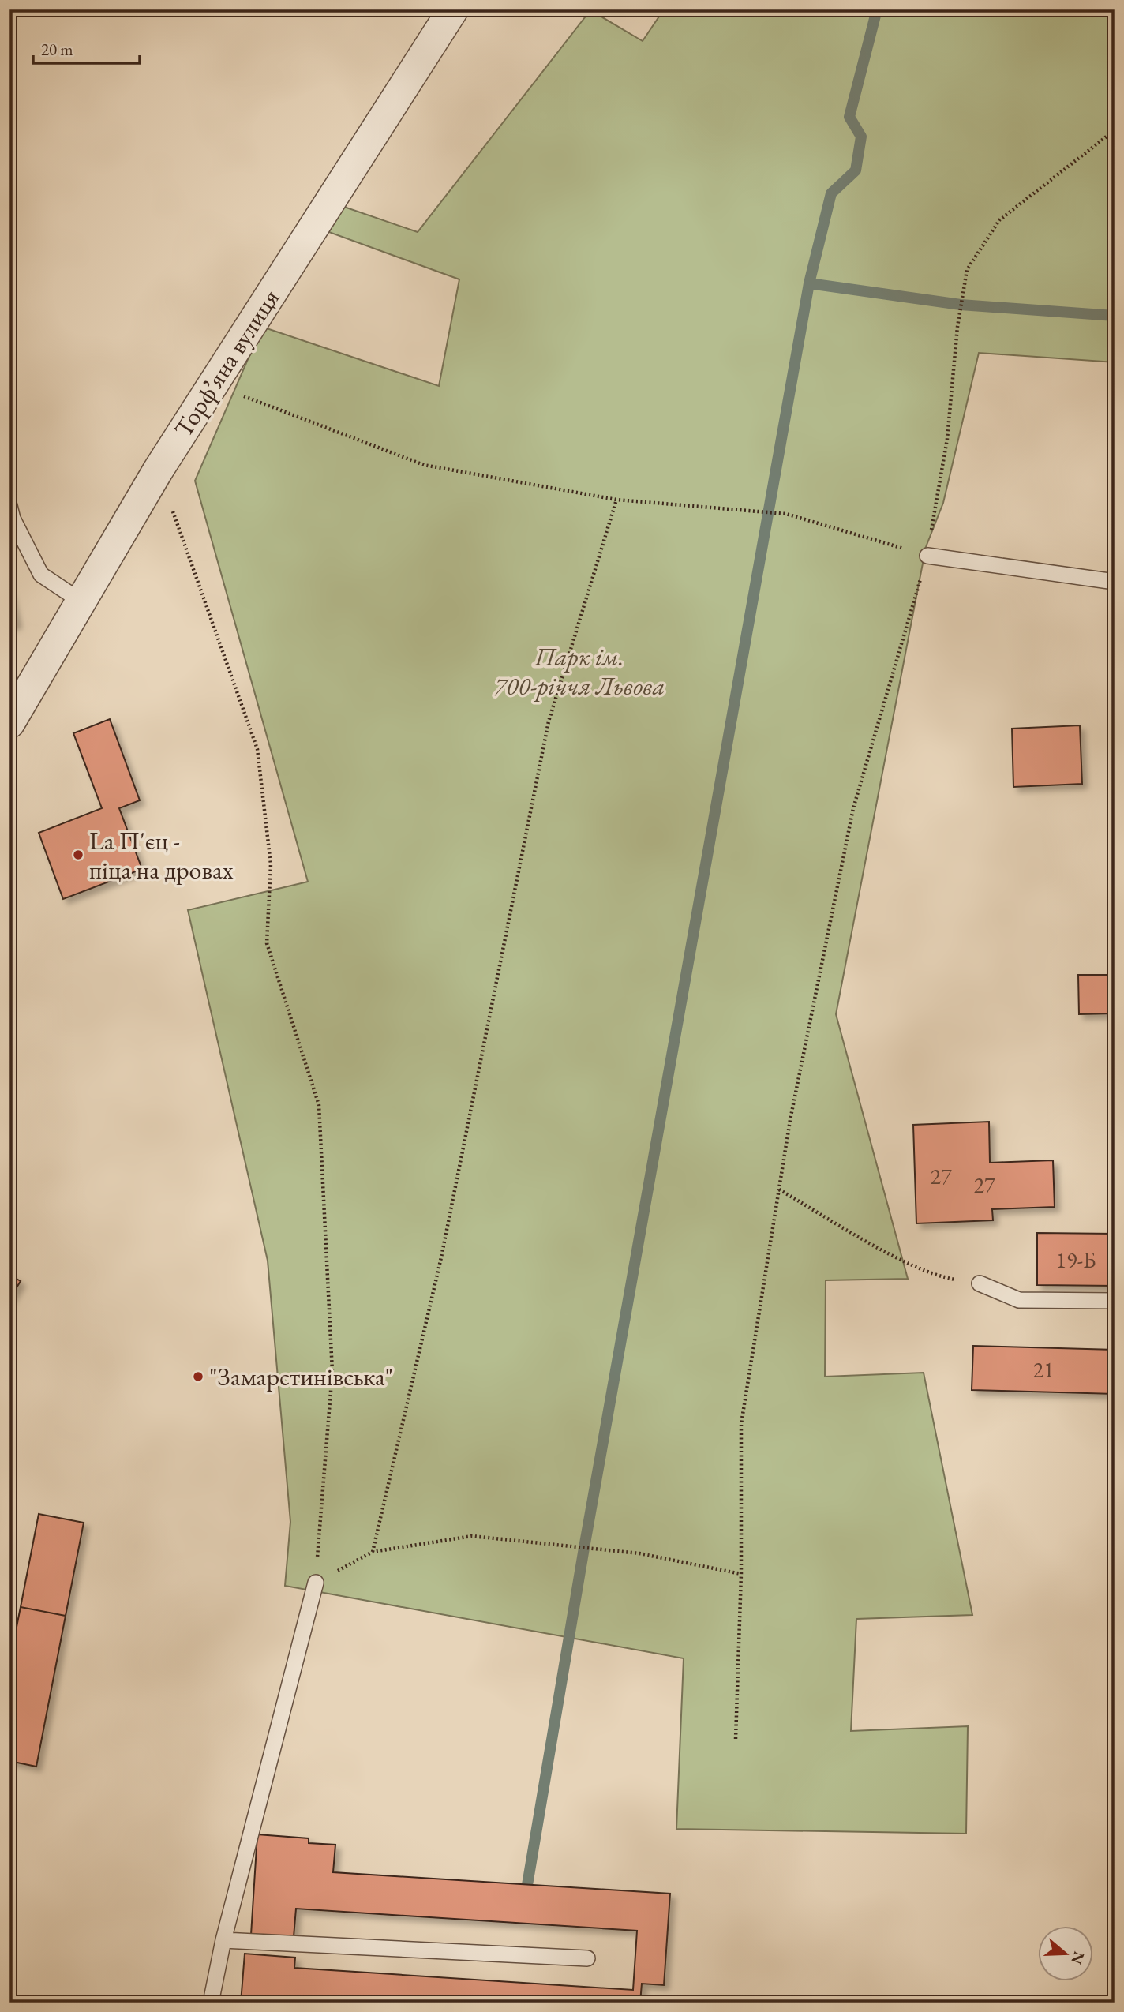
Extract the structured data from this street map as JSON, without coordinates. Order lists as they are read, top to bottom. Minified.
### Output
{"streets":{"street":["Торфʼяна вулиця"]},"parks":["Парк ім. 700-річчя Львова"],"places":["La П'єц - піца на дровах","\"Замарстинівська\""],"house_numbers":["27","27","19-Б","21"],"scale_bar":"20 m","north":"right"}
